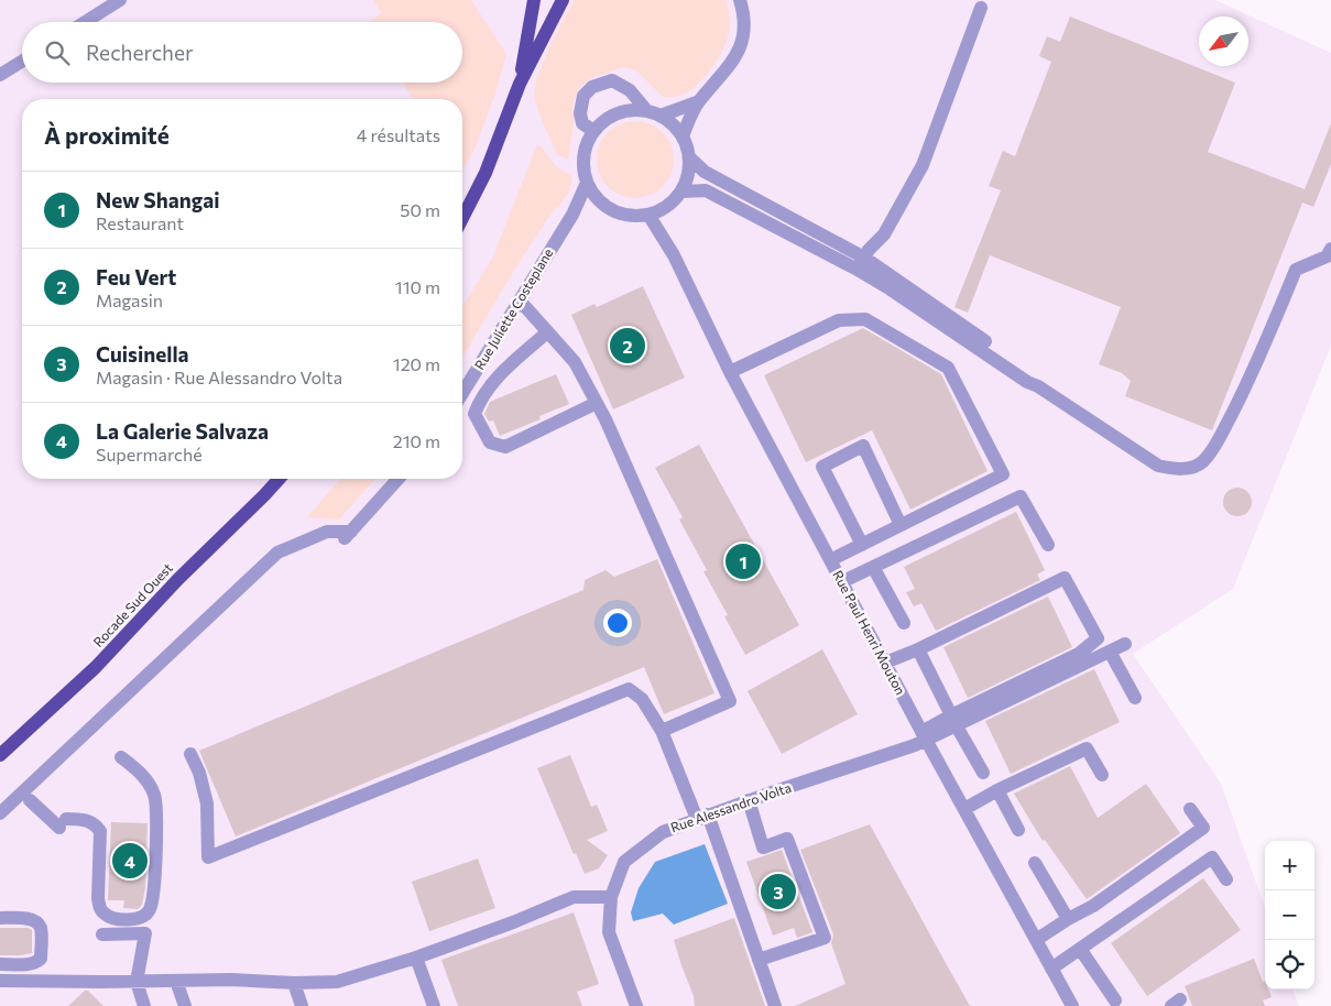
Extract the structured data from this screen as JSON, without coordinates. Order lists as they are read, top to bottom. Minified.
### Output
{"streets":{"main road":["Rocade Sud Ouest"],"street":["Rue Juliette Costeplane","Rue Paul Henri Mouton","Rue Alessandro Volta"]},"crossings":[["Rue Juliette Costeplane","Rue Paul Henri Mouton"],["Rue Paul Henri Mouton","Rue Alessandro Volta"]],"north":"bottom left","page":{"search":"Rechercher","heading":["À proximité","4 résultats"],"list":[{"mark":"1","name":"New Shangai","note":"Restaurant","value":"50 m"},{"mark":"2","name":"Feu Vert","note":"Magasin","value":"110 m"},{"mark":"3","name":"Cuisinella","note":"Magasin · Rue Alessandro Volta","value":"120 m"},{"mark":"4","name":"La Galerie Salvaza","note":"Supermarché","value":"210 m"}],"pins":["2","1","4","3"],"map_buttons":["+","−"]}}
